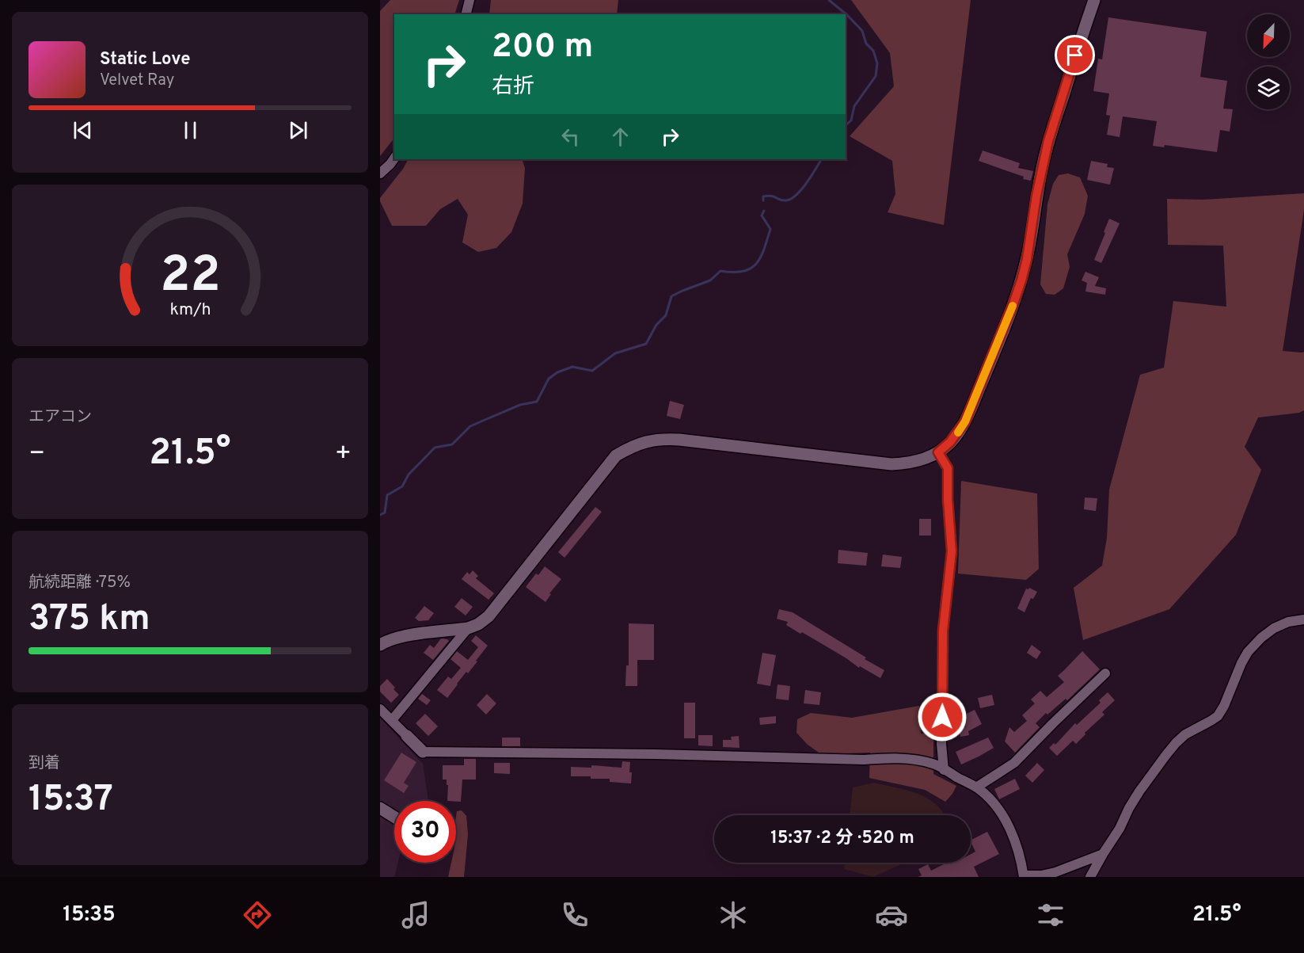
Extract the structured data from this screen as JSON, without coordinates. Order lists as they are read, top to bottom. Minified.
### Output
{"north":"bottom left","page":{"turn":["200 m","右折"],"song":["Static Love","Velvet Ray"],"tile":["エアコン",["航続距離 · 75%","375 km"],["到着","15:37"]],"heat":["−","21.5°","+"],"limit":"30","trip":"15:37 · 2 分 · 520 m","tabs":["15:35","21.5°"],"gauge":["22","km/h"]}}
